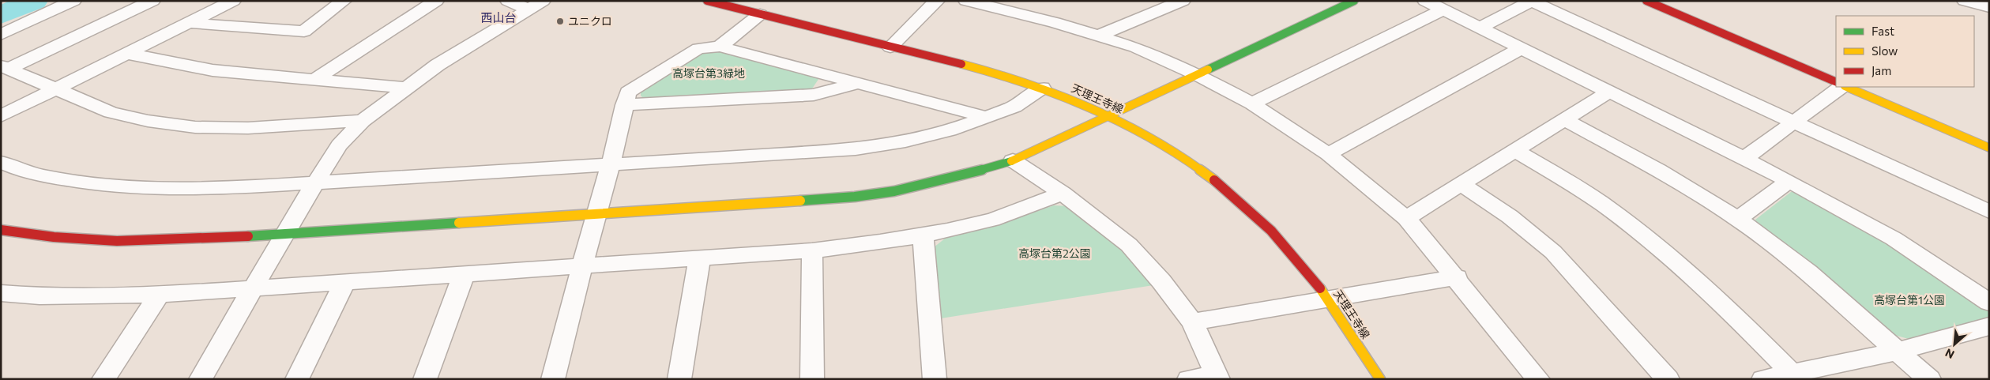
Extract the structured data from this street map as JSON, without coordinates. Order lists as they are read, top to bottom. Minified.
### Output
{"streets":{"street":["天理王寺線"]},"districts":["西山台"],"parks":["高塚台第3緑地","高塚台第2公園","高塚台第1公園"],"places":["ユニクロ"],"legend":["Fast","Slow","Jam"],"north":"bottom left"}
